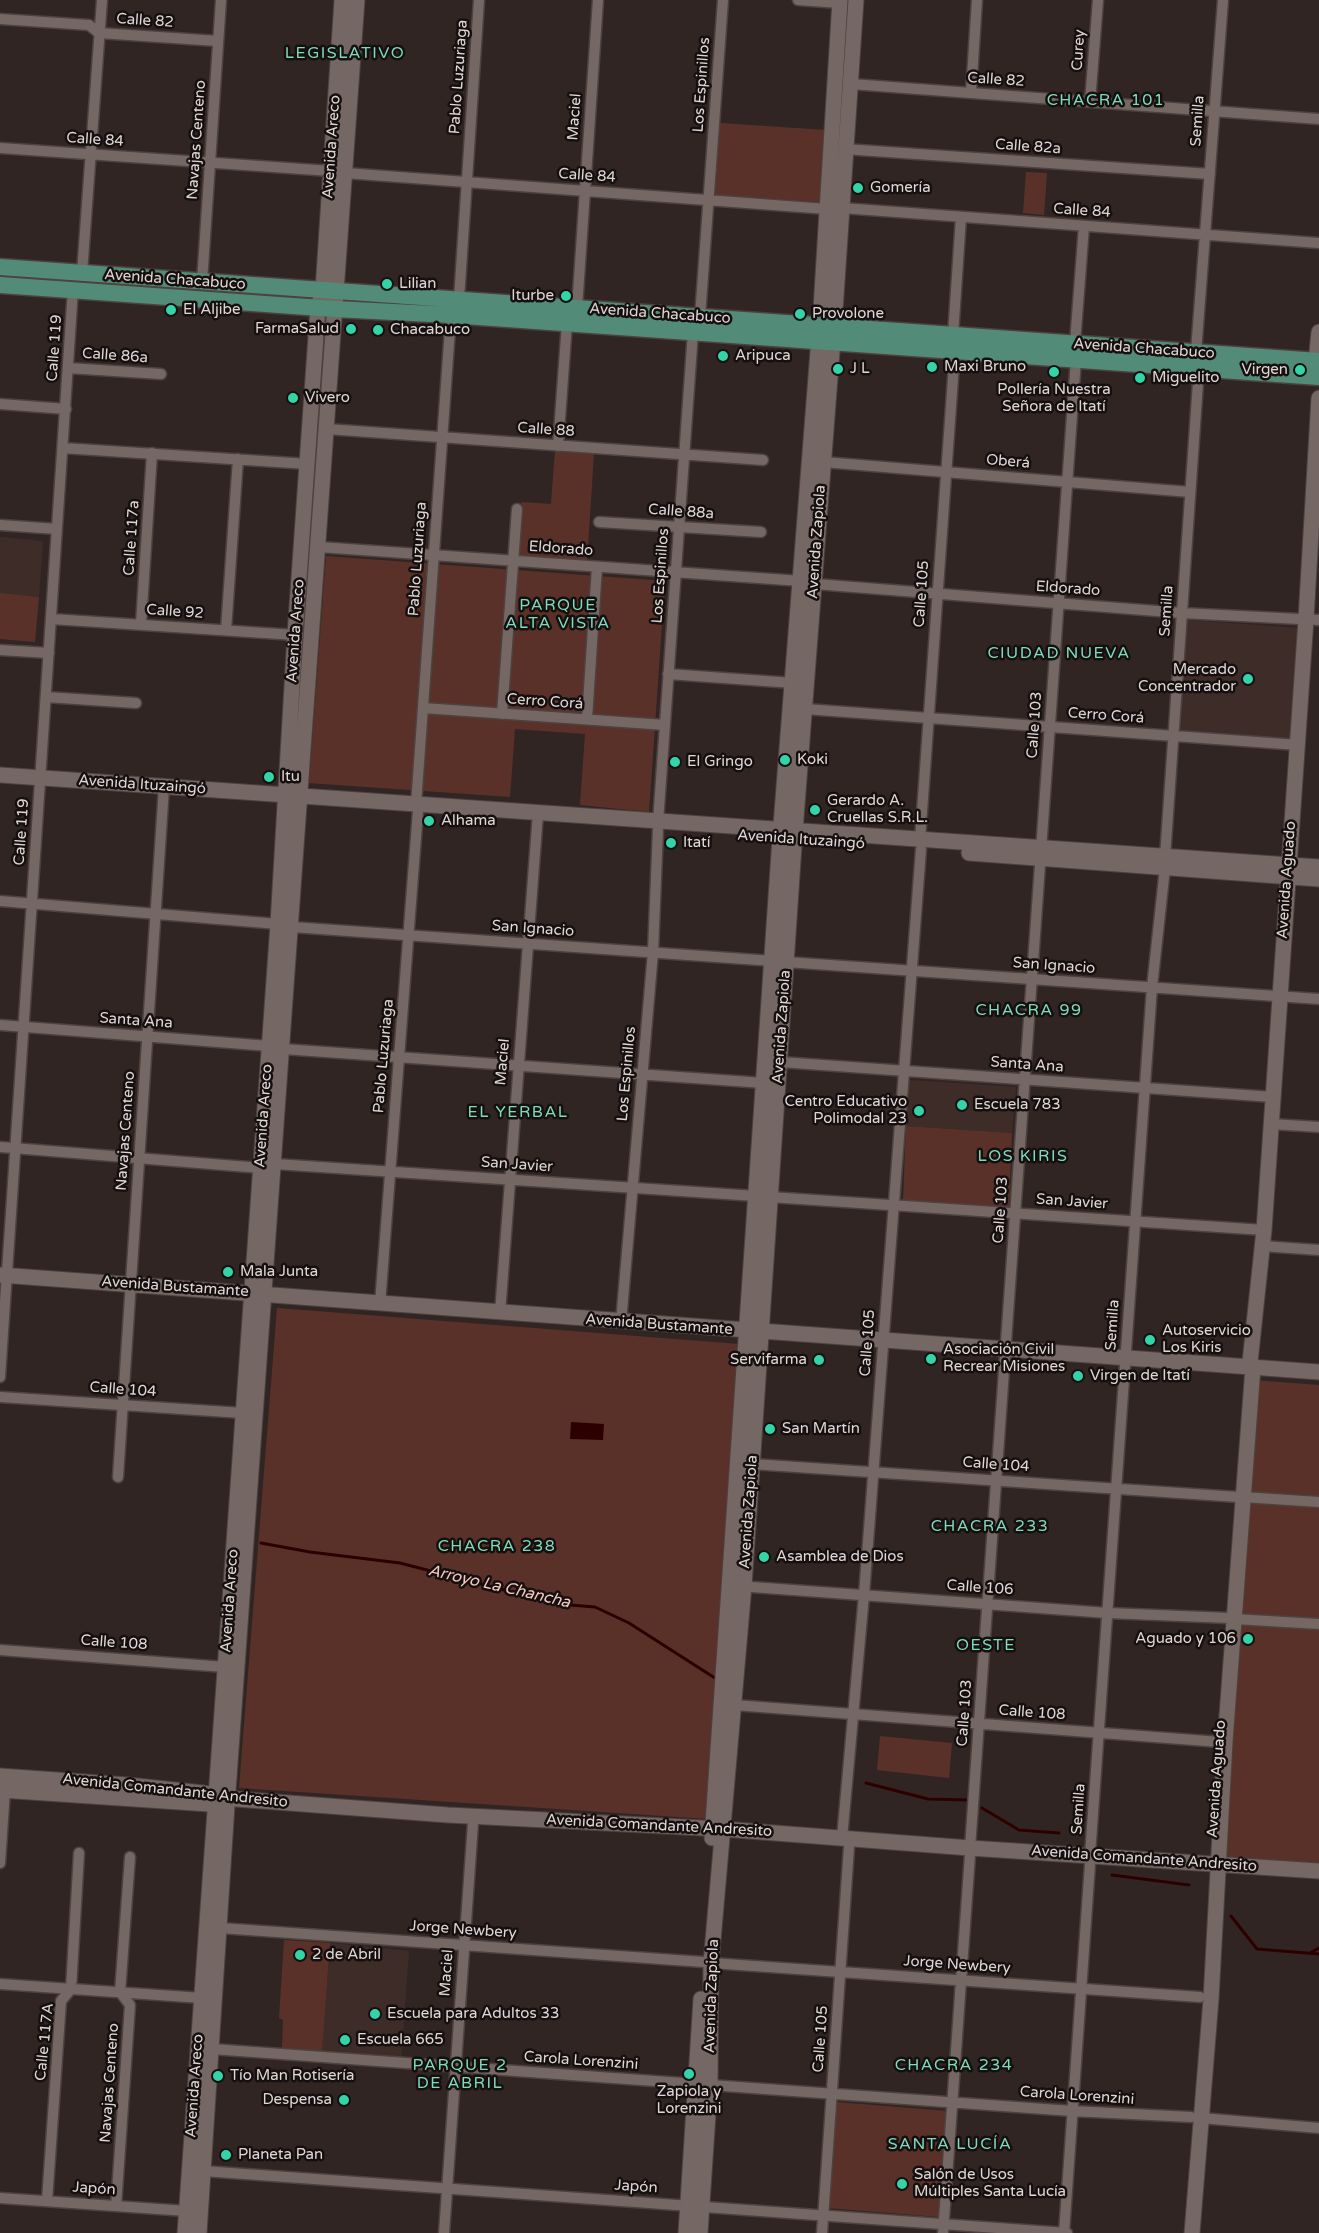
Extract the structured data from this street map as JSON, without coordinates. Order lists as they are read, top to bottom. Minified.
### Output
{"streets":{"main road":["Avenida Areco","Avenida Chacabuco","Avenida Zapiola","Avenida Ituzaingó","Avenida Aguado","Avenida Bustamante","Avenida Comandante Andresito"],"street":["Calle 82","Curey","Pablo Luzuriaga","Los Espinillos","Maciel","Semilla","Calle 84","Navajas Centeno","Calle 82a","Calle 119","Calle 86a","Calle 88","Oberá","Calle 88a","Calle 117a","Eldorado","Calle 105","Calle 92","Cerro Corá","Calle 103","San Ignacio","Santa Ana","San Javier","Calle 104","Calle 106","Calle 108","Jorge Newbery","Calle 117A","Carola Lorenzini","Japón"]},"crossings":[["Calle 82","Curey"],["Calle 82","Semilla"],["Calle 82","Navajas Centeno"],["Calle 82","Avenida Zapiola"],["Pablo Luzuriaga","Calle 84"],["Pablo Luzuriaga","Avenida Chacabuco"],["Pablo Luzuriaga","Calle 88"],["Pablo Luzuriaga","Eldorado"],["Pablo Luzuriaga","Cerro Corá"],["Pablo Luzuriaga","Avenida Ituzaingó"],["Pablo Luzuriaga","San Ignacio"],["Pablo Luzuriaga","Santa Ana"],["Pablo Luzuriaga","San Javier"],["Pablo Luzuriaga","Avenida Bustamante"],["Los Espinillos","Calle 84"],["Los Espinillos","Avenida Chacabuco"],["Los Espinillos","Calle 88"],["Los Espinillos","Calle 88a"],["Los Espinillos","Eldorado"],["Los Espinillos","Cerro Corá"],["Los Espinillos","Avenida Ituzaingó"],["Los Espinillos","San Ignacio"],["Los Espinillos","Santa Ana"],["Los Espinillos","San Javier"],["Los Espinillos","Avenida Bustamante"],["Maciel","Calle 84"],["Maciel","Avenida Chacabuco"],["Maciel","Avenida Ituzaingó"],["Maciel","San Ignacio"],["Maciel","Santa Ana"],["Maciel","San Javier"],["Maciel","Avenida Bustamante"],["Maciel","Avenida Comandante Andresito"],["Maciel","Jorge Newbery"],["Maciel","Carola Lorenzini"],["Maciel","Japón"],["Semilla","Calle 84"],["Semilla","Calle 82a"],["Semilla","Avenida Chacabuco"],["Semilla","Oberá"],["Semilla","Eldorado"],["Semilla","Cerro Corá"],["Semilla","Avenida Ituzaingó"],["Semilla","San Ignacio"],["Semilla","Santa Ana"],["Semilla","San Javier"],["Semilla","Avenida Bustamante"],["Semilla","Calle 104"],["Semilla","Calle 106"],["Semilla","Calle 108"],["Semilla","Avenida Comandante Andresito"],["Semilla","Jorge Newbery"],["Semilla","Carola Lorenzini"],["Semilla","Japón"],["Calle 84","Navajas Centeno"],["Calle 84","Avenida Areco"],["Calle 84","Avenida Zapiola"],["Calle 84","Calle 105"],["Calle 84","Calle 103"],["Navajas Centeno","Avenida Chacabuco"],["Navajas Centeno","Avenida Ituzaingó"],["Navajas Centeno","San Ignacio"],["Navajas Centeno","Santa Ana"],["Navajas Centeno","San Javier"],["Navajas Centeno","Avenida Bustamante"],["Navajas Centeno","Calle 104"],["Navajas Centeno","Japón"],["Avenida Areco","Avenida Chacabuco"],["Avenida Areco","Calle 88"],["Avenida Areco","Eldorado"],["Avenida Areco","Calle 92"],["Avenida Areco","Avenida Ituzaingó"],["Avenida Areco","San Ignacio"],["Avenida Areco","Santa Ana"],["Avenida Areco","San Javier"],["Avenida Areco","Avenida Bustamante"],["Avenida Areco","Calle 104"],["Avenida Areco","Calle 108"],["Avenida Areco","Avenida Comandante Andresito"],["Avenida Areco","Jorge Newbery"],["Avenida Areco","Carola Lorenzini"],["Avenida Areco","Japón"],["Calle 82a","Avenida Zapiola"],["Avenida Chacabuco","Calle 119"],["Avenida Chacabuco","Avenida Zapiola"],["Avenida Chacabuco","Calle 105"],["Avenida Chacabuco","Calle 103"],["Calle 119","Calle 86a"],["Calle 119","Calle 92"],["Calle 119","Avenida Ituzaingó"],["Calle 119","San Ignacio"],["Calle 119","Santa Ana"],["Calle 119","San Javier"],["Calle 119","Avenida Bustamante"],["Oberá","Avenida Zapiola"],["Oberá","Calle 105"],["Oberá","Calle 103"],["Calle 117a","Calle 92"],["Avenida Zapiola","Eldorado"],["Avenida Zapiola","Cerro Corá"],["Avenida Zapiola","Avenida Ituzaingó"],["Avenida Zapiola","San Ignacio"],["Avenida Zapiola","Santa Ana"],["Avenida Zapiola","San Javier"],["Avenida Zapiola","Avenida Bustamante"],["Avenida Zapiola","Calle 104"],["Avenida Zapiola","Calle 106"],["Avenida Zapiola","Calle 108"],["Avenida Zapiola","Avenida Comandante Andresito"],["Avenida Zapiola","Jorge Newbery"],["Avenida Zapiola","Carola Lorenzini"],["Avenida Zapiola","Japón"],["Eldorado","Calle 105"],["Eldorado","Calle 103"],["Eldorado","Avenida Aguado"],["Calle 105","Cerro Corá"],["Calle 105","Avenida Ituzaingó"],["Calle 105","San Ignacio"],["Calle 105","Santa Ana"],["Calle 105","San Javier"],["Calle 105","Avenida Bustamante"],["Calle 105","Calle 104"],["Calle 105","Calle 106"],["Calle 105","Calle 108"],["Calle 105","Avenida Comandante Andresito"],["Calle 105","Jorge Newbery"],["Calle 105","Carola Lorenzini"],["Calle 105","Japón"],["Cerro Corá","Calle 103"],["Cerro Corá","Avenida Aguado"],["Calle 103","Avenida Ituzaingó"],["Calle 103","San Ignacio"],["Calle 103","Santa Ana"],["Calle 103","San Javier"],["Calle 103","Avenida Bustamante"],["Calle 103","Calle 104"],["Calle 103","Calle 106"],["Calle 103","Calle 108"],["Calle 103","Avenida Comandante Andresito"],["Calle 103","Jorge Newbery"],["Calle 103","Carola Lorenzini"],["Calle 103","Japón"],["Avenida Ituzaingó","Avenida Aguado"],["Avenida Aguado","San Ignacio"],["Avenida Aguado","Santa Ana"],["Avenida Aguado","San Javier"],["Avenida Aguado","Avenida Bustamante"],["Avenida Aguado","Calle 104"],["Avenida Aguado","Calle 106"],["Avenida Aguado","Calle 108"],["Avenida Aguado","Avenida Comandante Andresito"],["Avenida Aguado","Jorge Newbery"],["Avenida Aguado","Carola Lorenzini"],["Calle 117A","Japón"]],"districts":["LEGISLATIVO","CHACRA 101","PARQUE ALTA VISTA","CIUDAD NUEVA","CHACRA 99","EL YERBAL","LOS KIRIS","CHACRA 233","CHACRA 238","OESTE","PARQUE 2 DE ABRIL","CHACRA 234","SANTA LUCÍA"],"water":["Arroyo La Chancha"],"places":["Gomería","Lilian","Iturbe","El Aljibe","Provolone","FarmaSalud","Chacabuco","Aripuca","Maxi Bruno","J L","Virgen","Pollería Nuestra Señora de Itatí","Miguelito","Vivero","Mercado Concentrador","Koki","El Gringo","Itu","Gerardo A. Cruellas S.R.L.","Alhama","Itatí","Escuela 783","Centro Educativo Polimodal 23","Mala Junta","Autoservicio Los Kiris","Asociación Civil Recrear Misiones","Servifarma","Virgen de Itatí","San Martín","Asamblea de Dios","Aguado y 106","2 de Abril","Escuela para Adultos 33","Escuela 665","Zapiola y Lorenzini","Tío Man Rotisería","Despensa","Planeta Pan","Salón de Usos Múltiples Santa Lucía"]}
